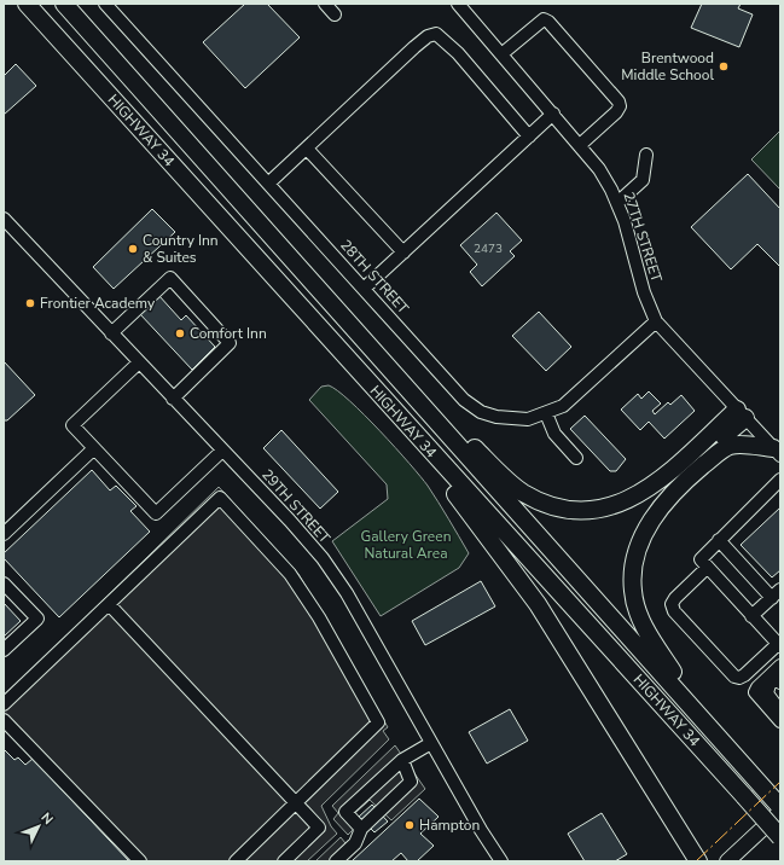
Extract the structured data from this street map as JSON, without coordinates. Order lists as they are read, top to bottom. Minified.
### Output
{"streets":{"highway":["HIGHWAY 34"],"street":["27TH STREET","28TH STREET","29TH STREET"]},"crossings":[["27TH STREET","28TH STREET"]],"parks":["Gallery Green Natural Area"],"places":["Brentwood Middle School","Country Inn & Suites","Frontier Academy","Comfort Inn","Hampton"],"house_numbers":["2473"],"north":"top right"}
